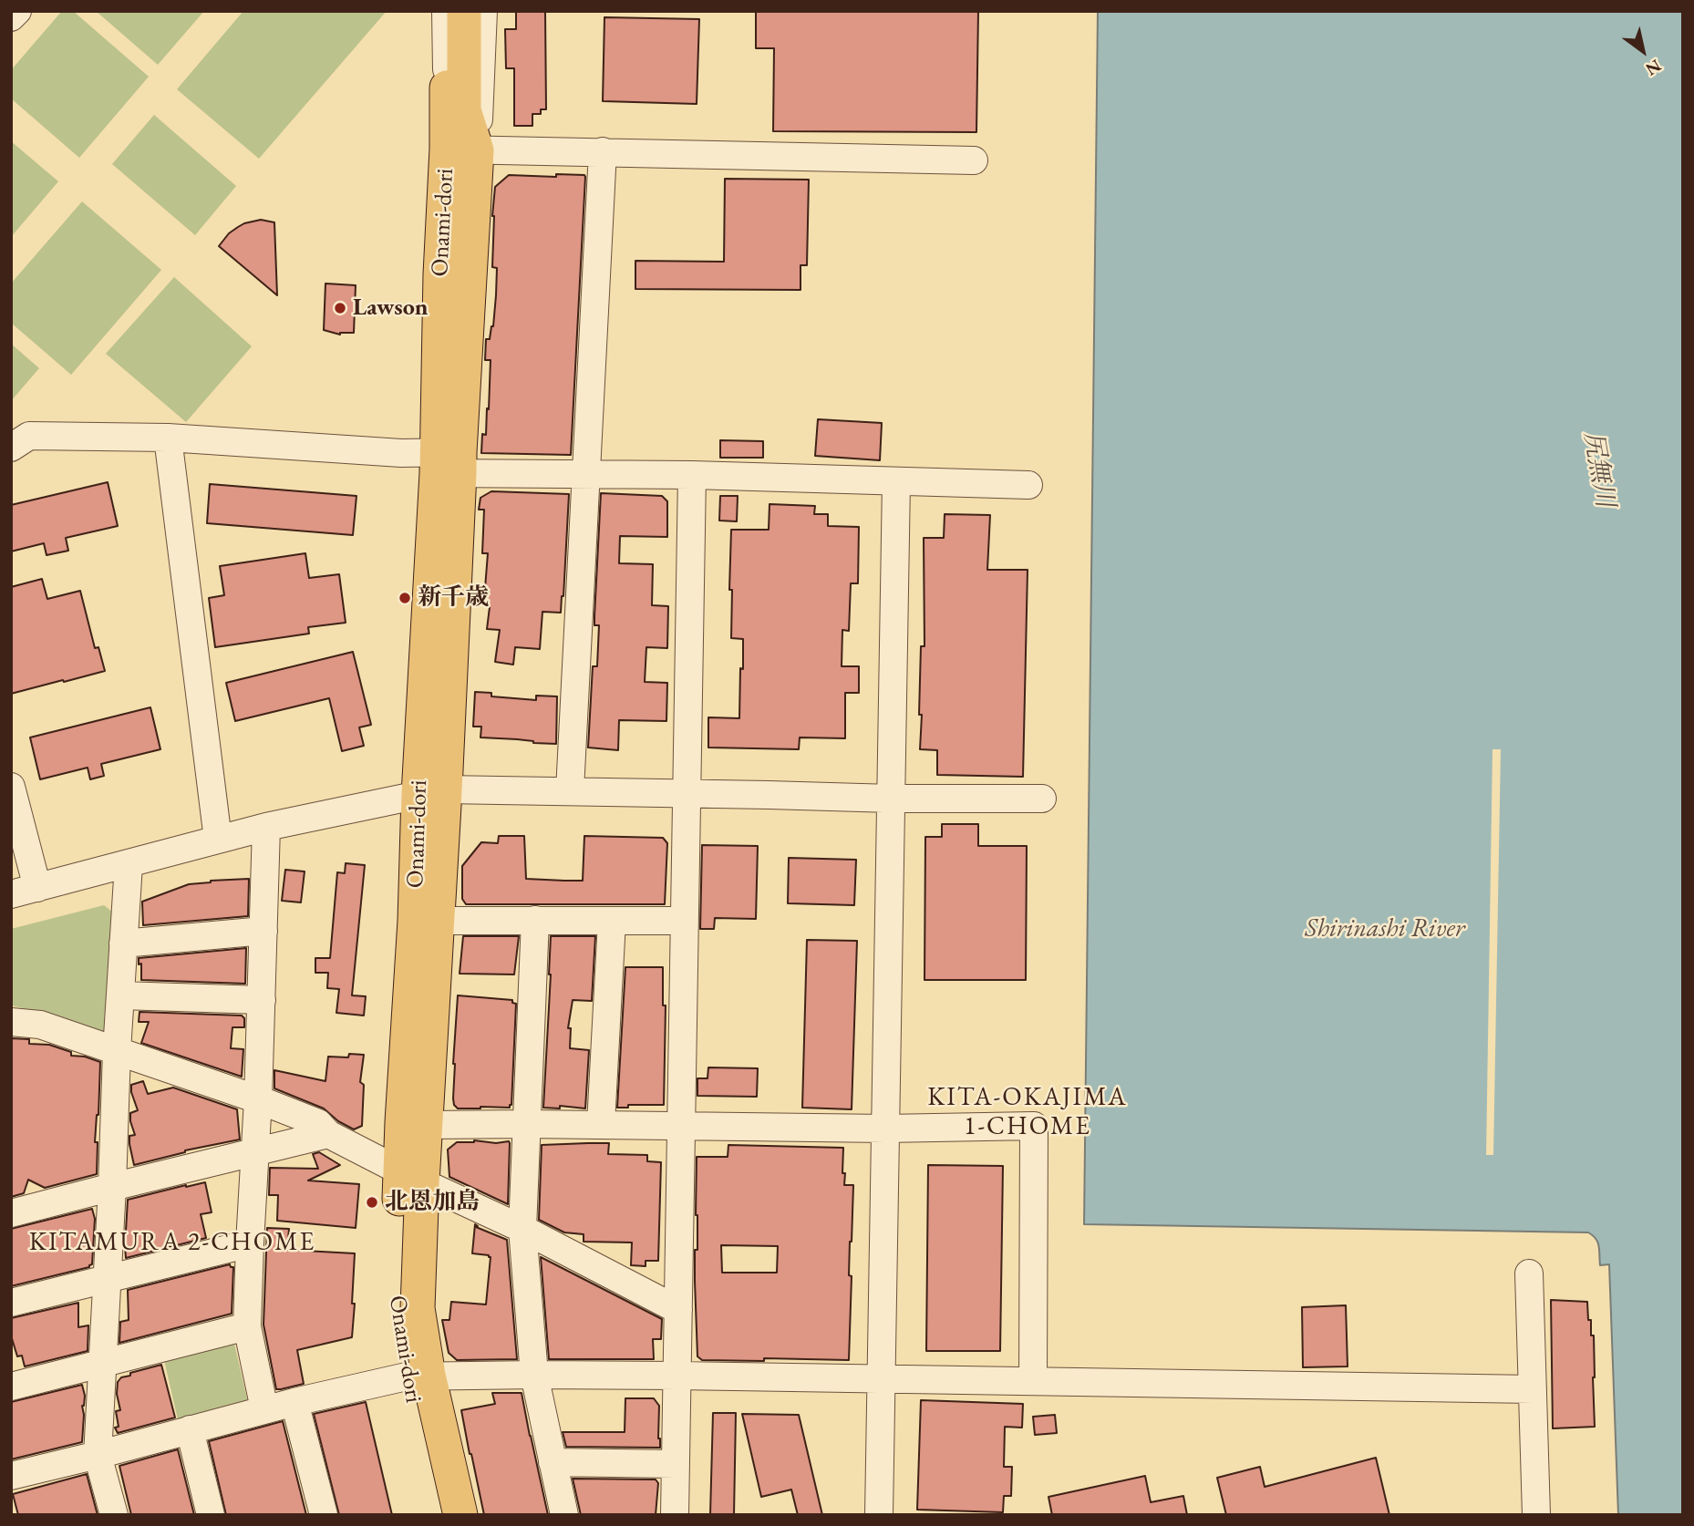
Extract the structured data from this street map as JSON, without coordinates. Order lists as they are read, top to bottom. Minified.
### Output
{"streets":{"main road":["Onami-dori"]},"districts":["KITA-OKAJIMA 1-CHOME","KITAMURA 2-CHOME"],"water":["尻無川","Shirinashi River"],"places":["Lawson","新千歳","北恩加島"],"north":"bottom right"}
